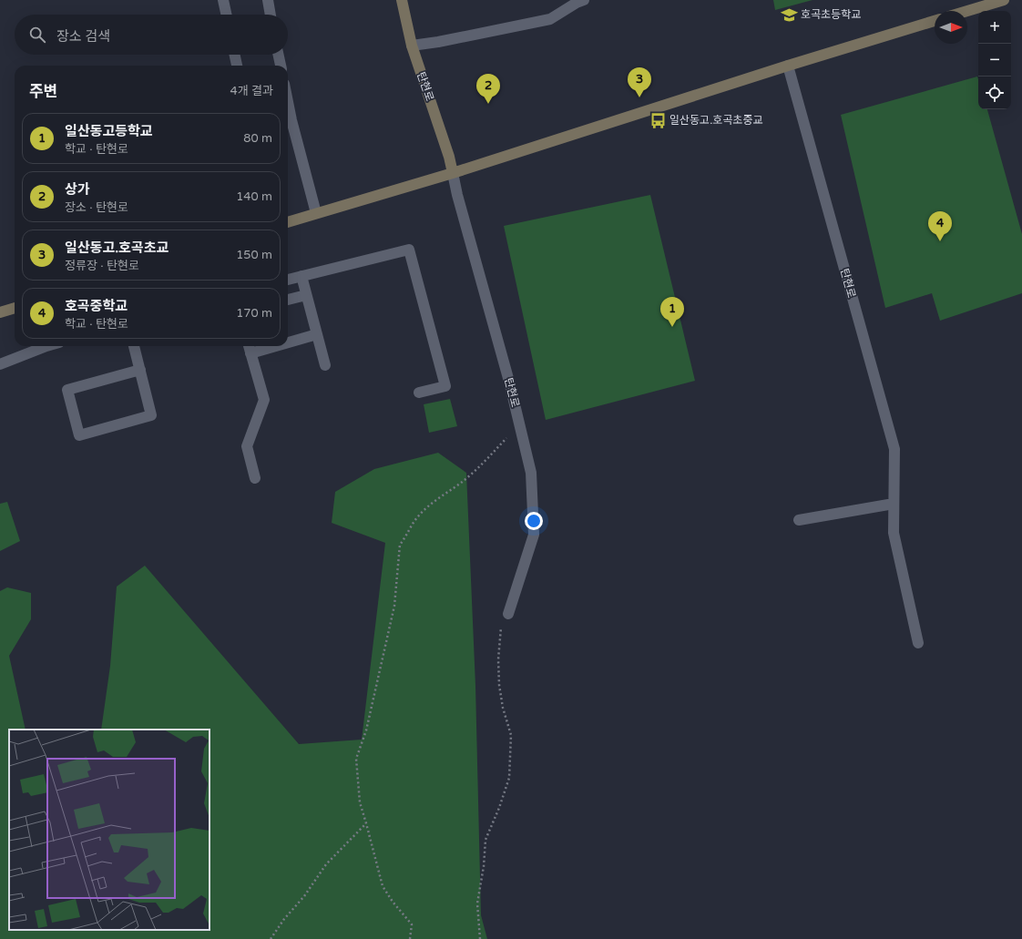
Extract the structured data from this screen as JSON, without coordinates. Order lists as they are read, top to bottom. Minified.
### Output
{"streets":{"main road":["탄현로"]},"places":{"school or university":["호곡초등학교"],"bus stop":["일산동고.호곡초중교"]},"north":"right","page":{"map_buttons":["+","−"],"search":"장소 검색","heading":["주변","4개 결과"],"pins":["3","2","4","1"],"list":[{"mark":"1","name":"일산동고등학교","note":"학교 · 탄현로","value":"80 m"},{"mark":"2","name":"상가","note":"장소 · 탄현로","value":"140 m"},{"mark":"3","name":"일산동고.호곡초교","note":"정류장 · 탄현로","value":"150 m"},{"mark":"4","name":"호곡중학교","note":"학교 · 탄현로","value":"170 m"}]}}
